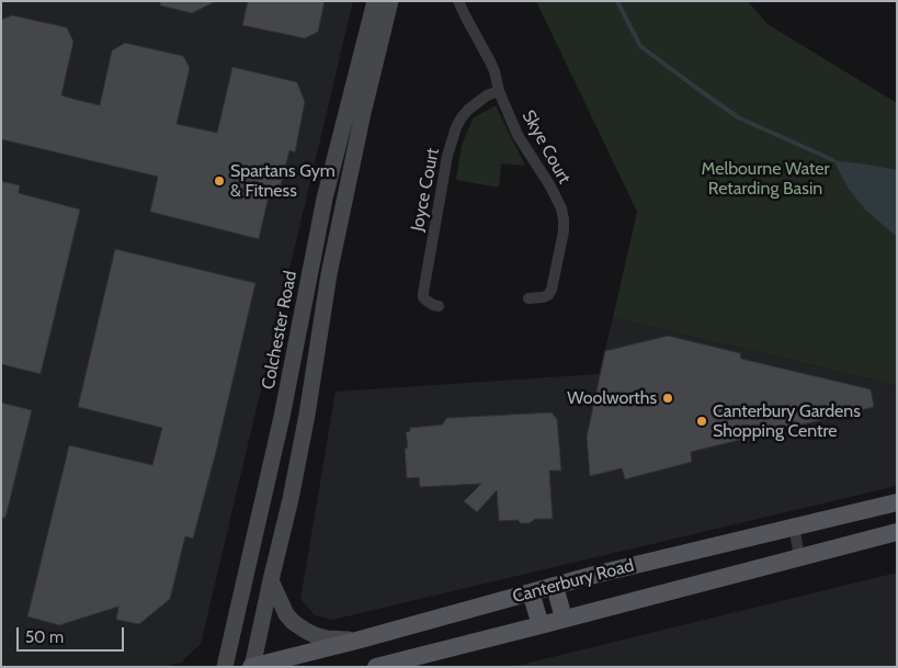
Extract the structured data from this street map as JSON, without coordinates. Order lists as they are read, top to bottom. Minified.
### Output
{"streets":{"main road":["Colchester Road","Canterbury Road"],"street":["Skye Court","Joyce Court"]},"crossings":[["Skye Court","Joyce Court"]],"parks":["Melbourne Water Retarding Basin"],"places":["Spartans Gym & Fitness","Woolworths","Canterbury Gardens Shopping Centre"],"scale_bar":"50 m"}
